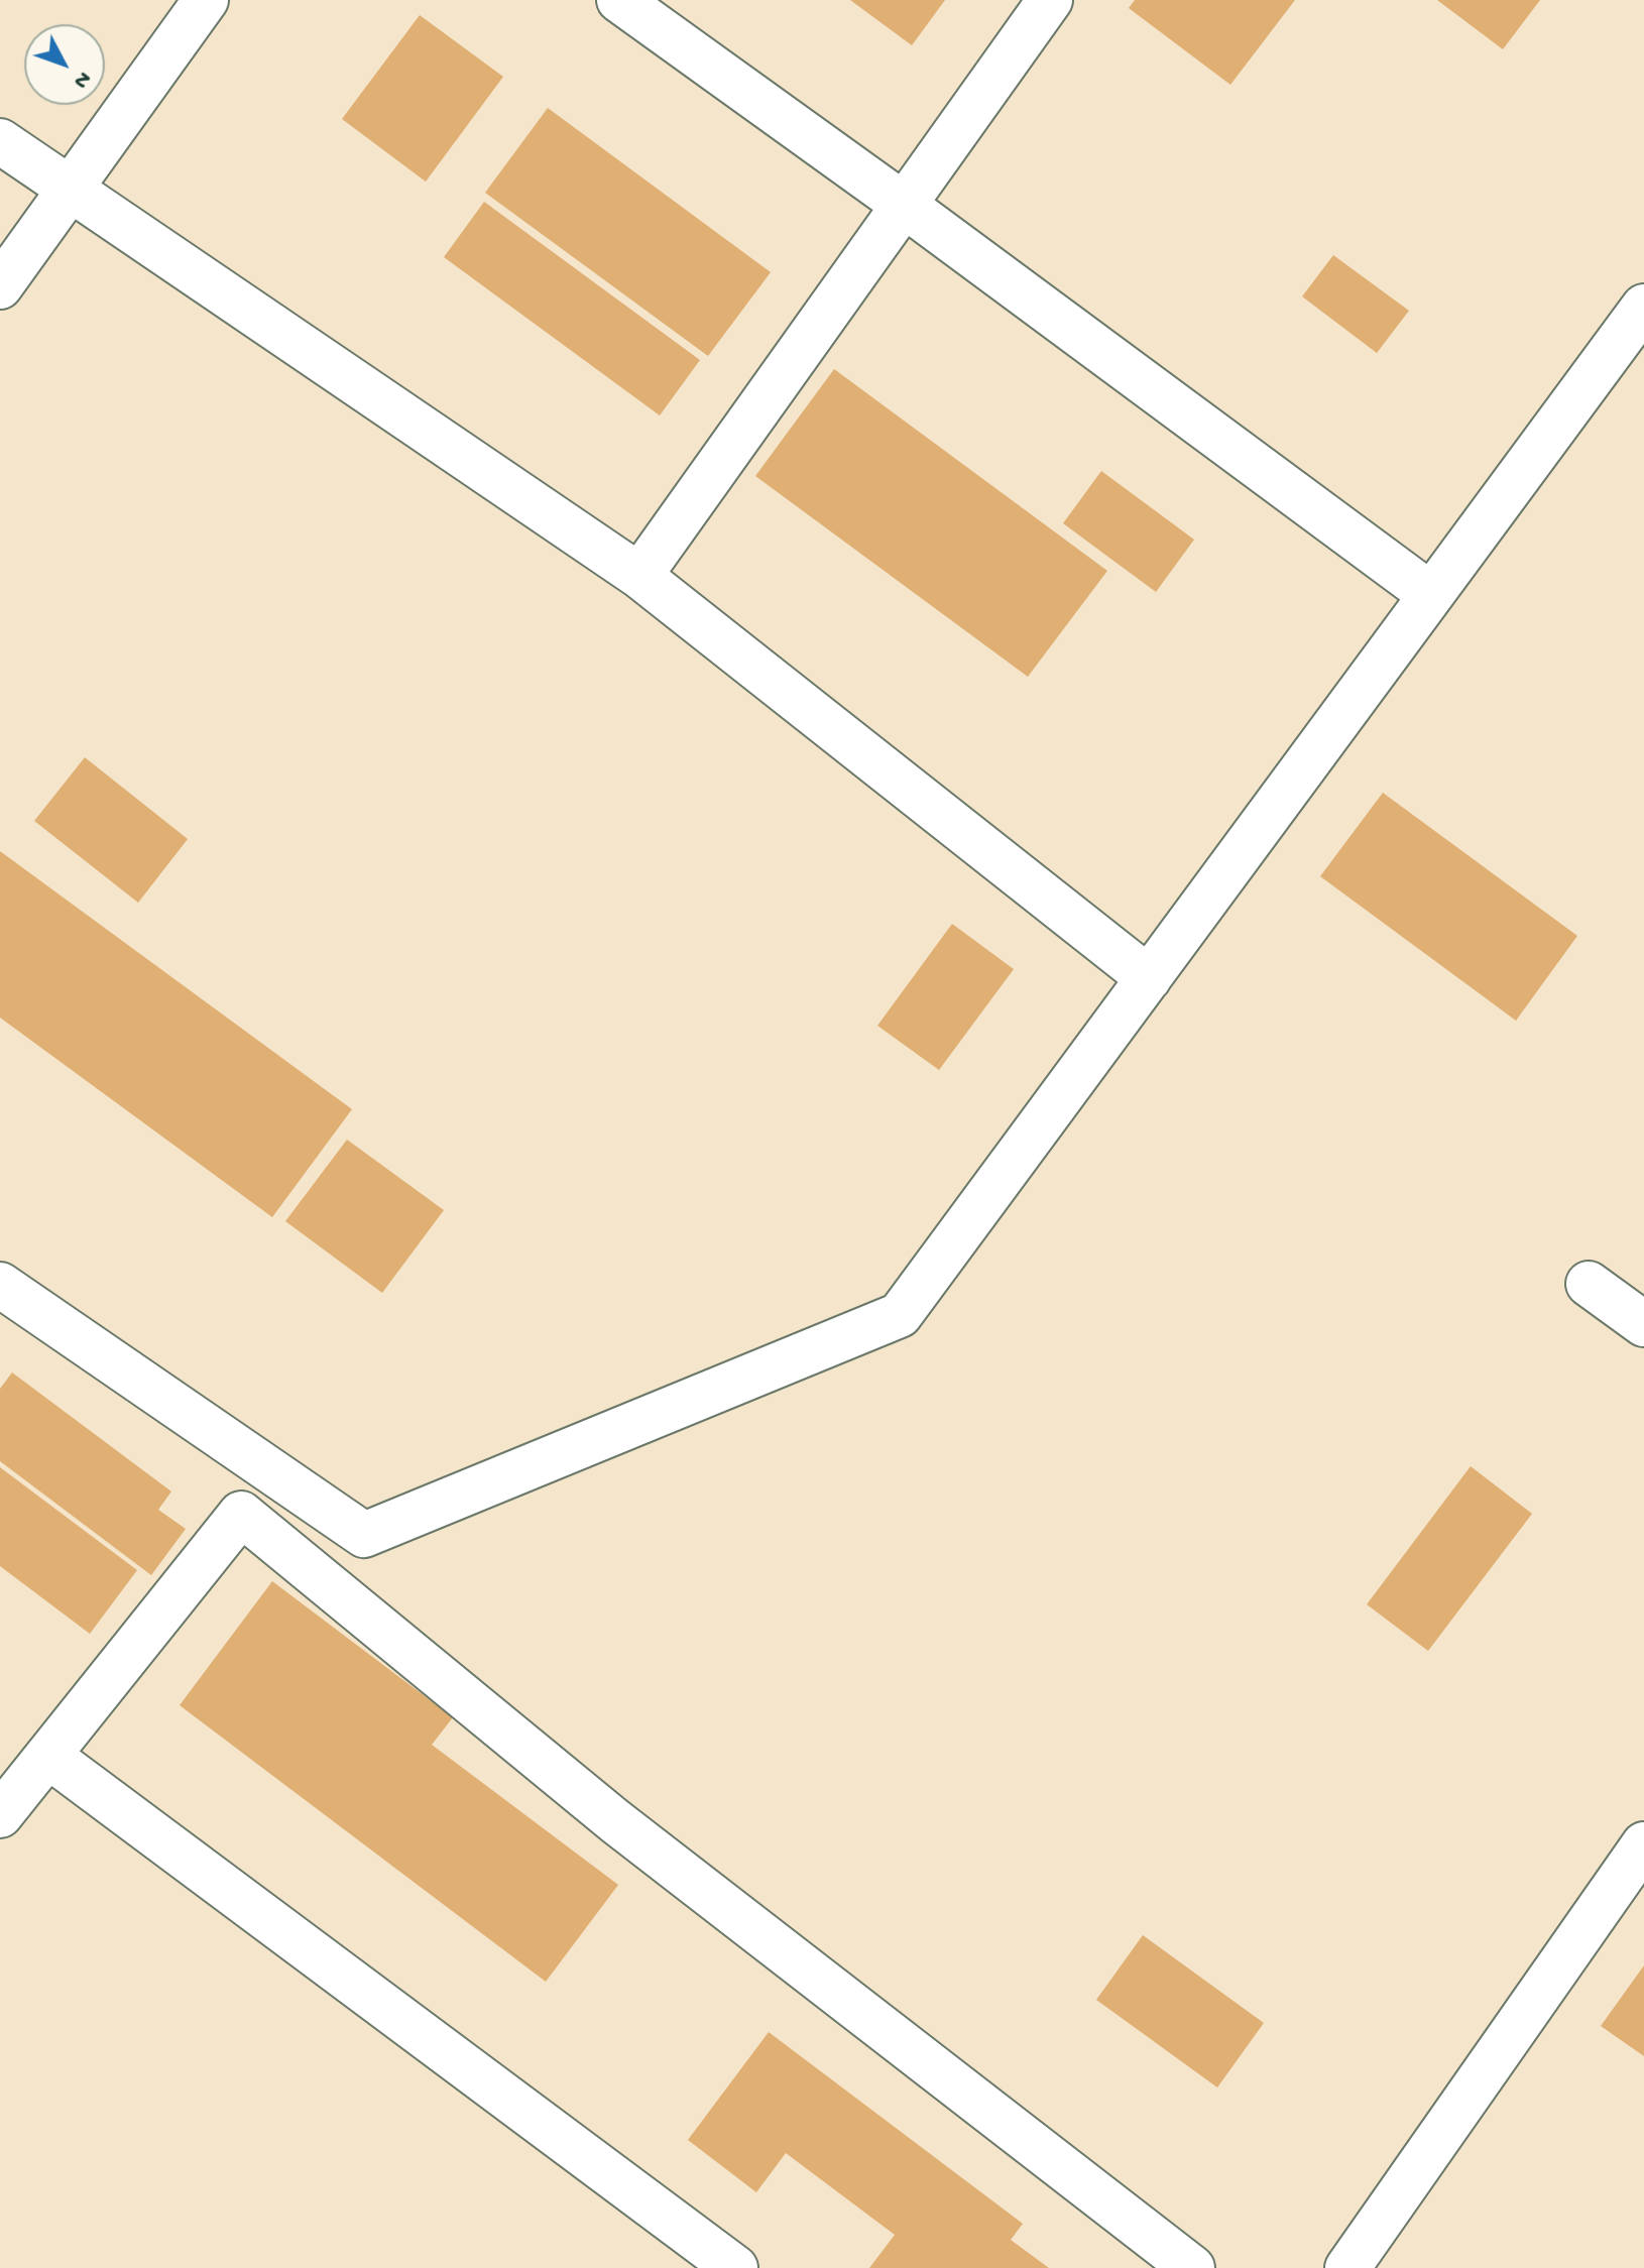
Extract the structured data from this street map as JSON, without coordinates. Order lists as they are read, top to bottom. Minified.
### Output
{"north":"bottom right"}
